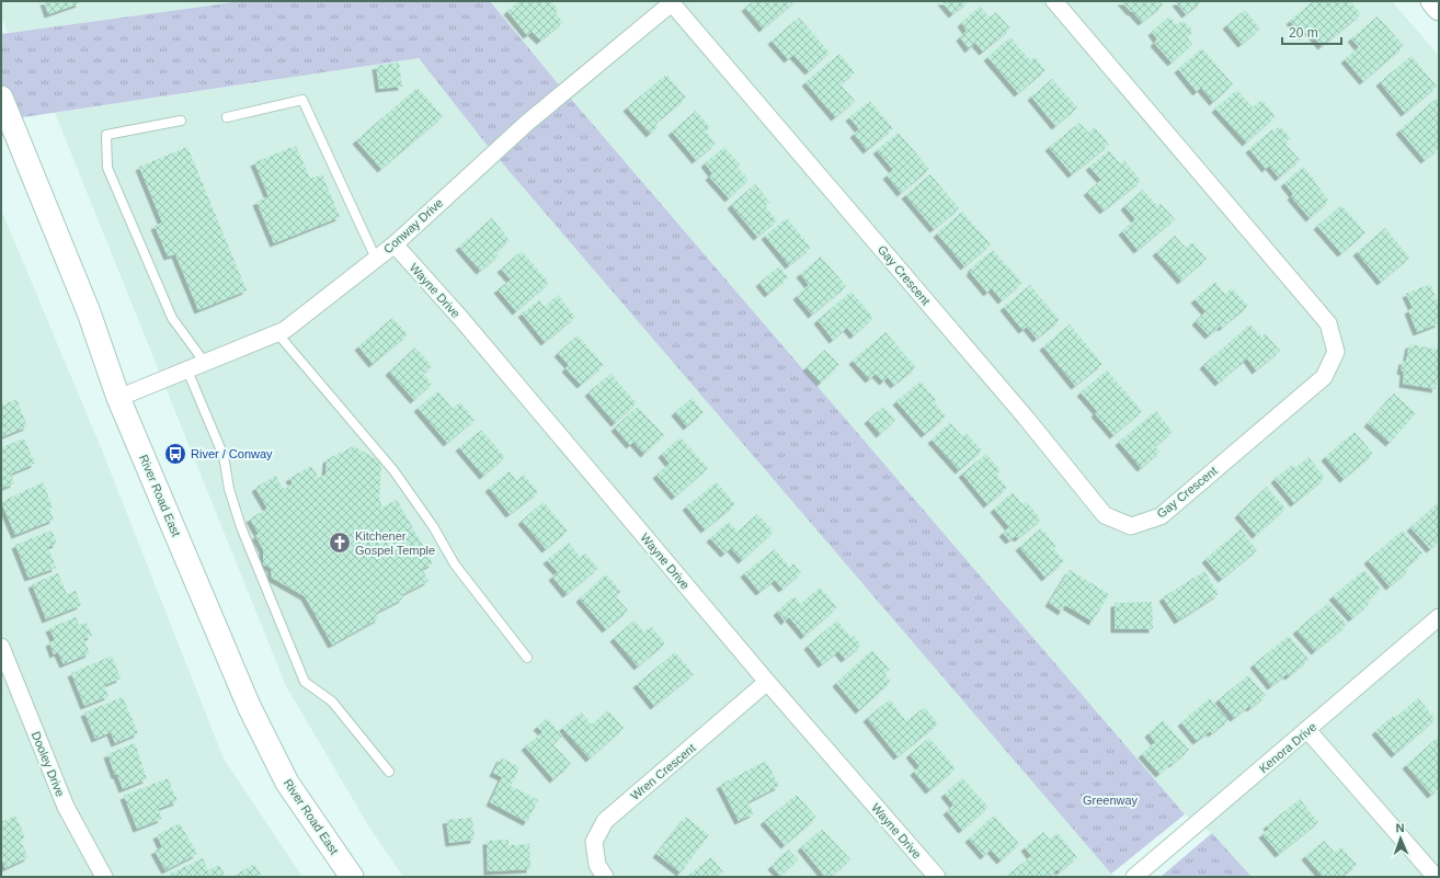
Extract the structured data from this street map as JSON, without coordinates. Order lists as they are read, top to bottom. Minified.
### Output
{"streets":{"street":["Conway Drive","Gay Crescent","Wayne Drive","River Road East","Kenora Drive","Dooley Drive","Wren Crescent"]},"crossings":[["Conway Drive","Gay Crescent"],["Conway Drive","Wayne Drive"],["Conway Drive","River Road East"],["Wayne Drive","Wren Crescent"]],"parks":["Greenway"],"places":{"bus stop":["River / Conway"],"church":["Kitchener Gospel Temple"]},"scale_bar":"20 m","north":"top"}
